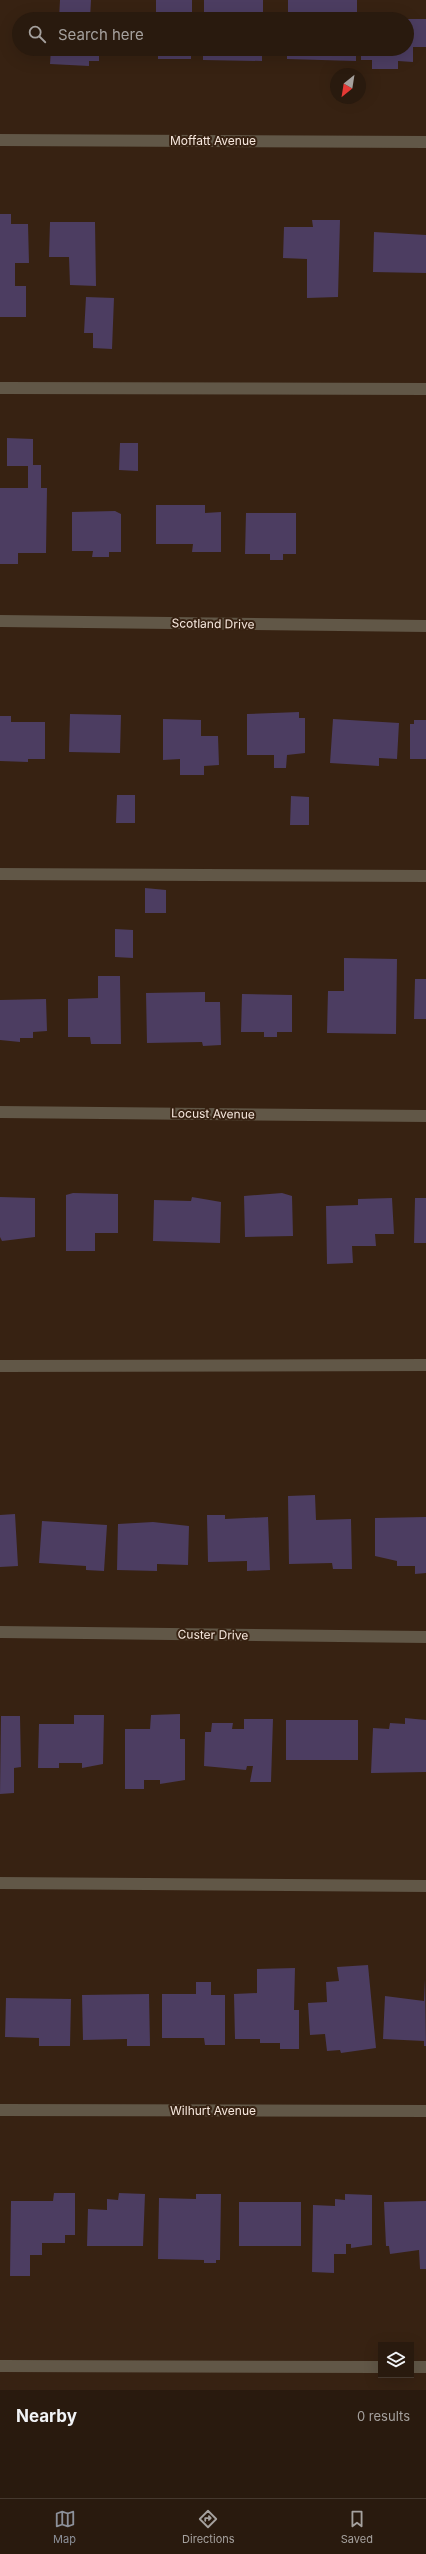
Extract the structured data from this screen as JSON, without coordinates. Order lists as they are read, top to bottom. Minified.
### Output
{"streets":{"street":["Moffatt Avenue","Scotland Drive","Locust Avenue","Custer Drive","Wilhurt Avenue"]},"north":"bottom left","page":{"search":"Search here","heading":["Nearby","0 results"],"nav":["Map","Directions","Saved"]}}
